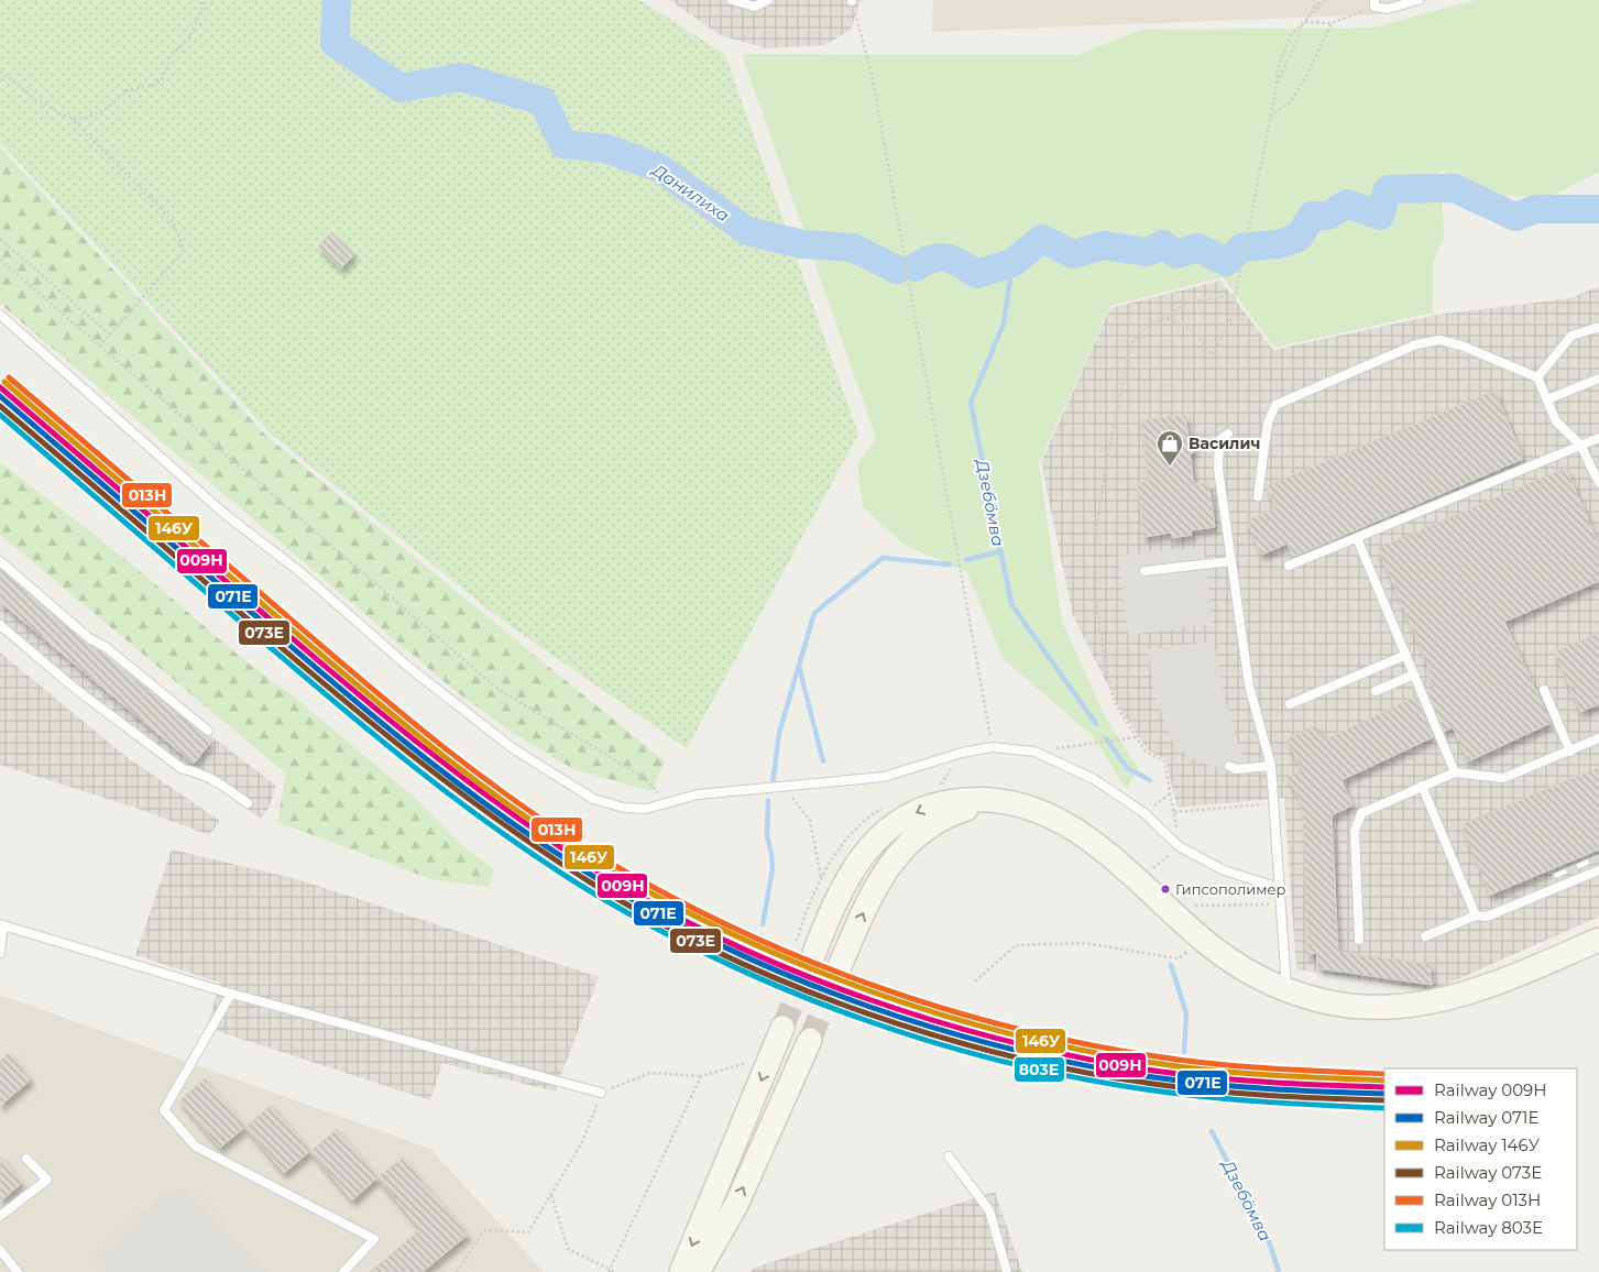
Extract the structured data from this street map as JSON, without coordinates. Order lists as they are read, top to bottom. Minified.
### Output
{"water":["Данилиха","Дзебӧмва"],"places":{"shop":["Василич"],"other":["Гипсополимер"]},"lines":["rail line 013Н","rail line 146У","rail line 009Н","rail line 071Е","rail line 073Е","rail line 803Е"],"legend":["Railway 009Н","Railway 071Е","Railway 146У","Railway 073Е","Railway 013Н","Railway 803Е"]}
